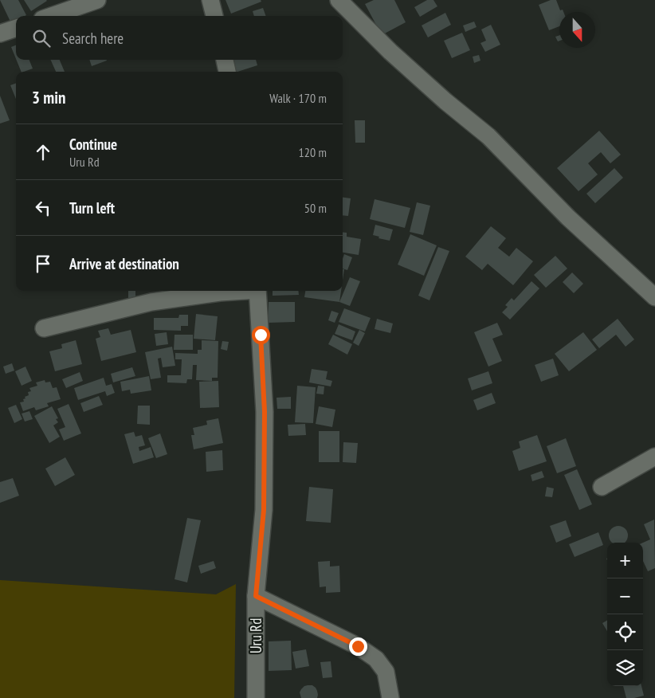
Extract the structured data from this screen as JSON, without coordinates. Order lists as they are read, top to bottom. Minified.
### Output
{"streets":{"street":["Uru Rd"]},"north":"bottom","page":{"search":"Search here","heading":["3 min","Walk · 170 m"],"list":[["Continue","Uru Rd","120 m"],["Turn left","50 m"],"Arrive at destination"],"map_buttons":["+","−"]}}
